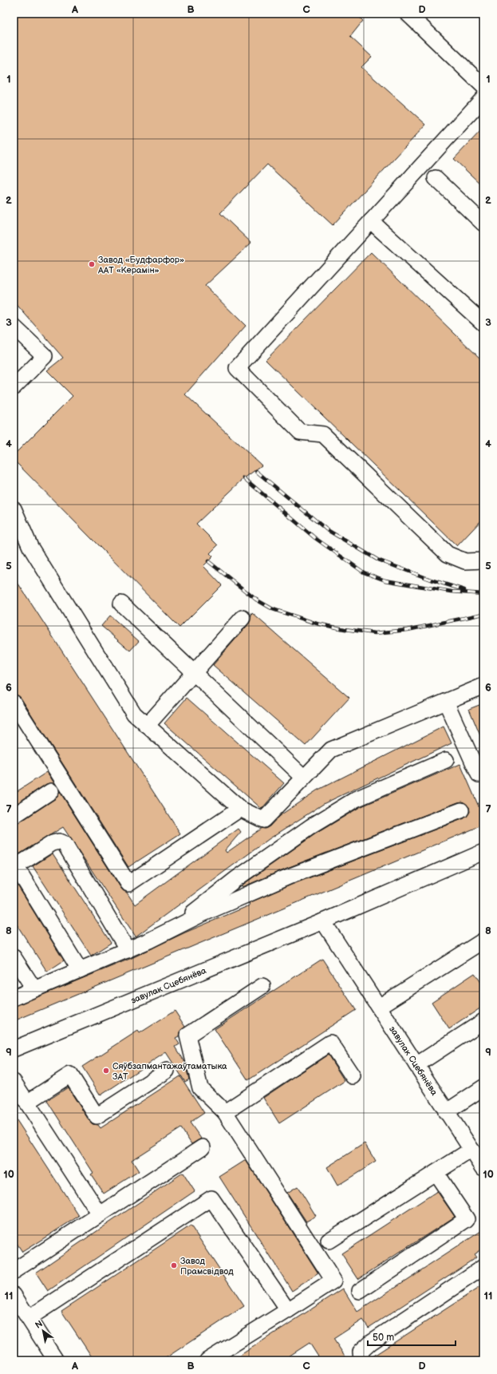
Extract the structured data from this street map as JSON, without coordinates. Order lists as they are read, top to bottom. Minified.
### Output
{"streets":{"street":["завулак Сцебянёва"]},"places":["Завод «Будфарфор» ААТ «Керамін»","Сяўбзапмантажаўтаматыка ЗАТ","Завод Прамсвідвод"],"scale_bar":"50 m","north":"top left","grid":{"columns":["A","B","C","D"],"rows":["1","2","3","4","5","6","7","8","9","10","11"]}}
